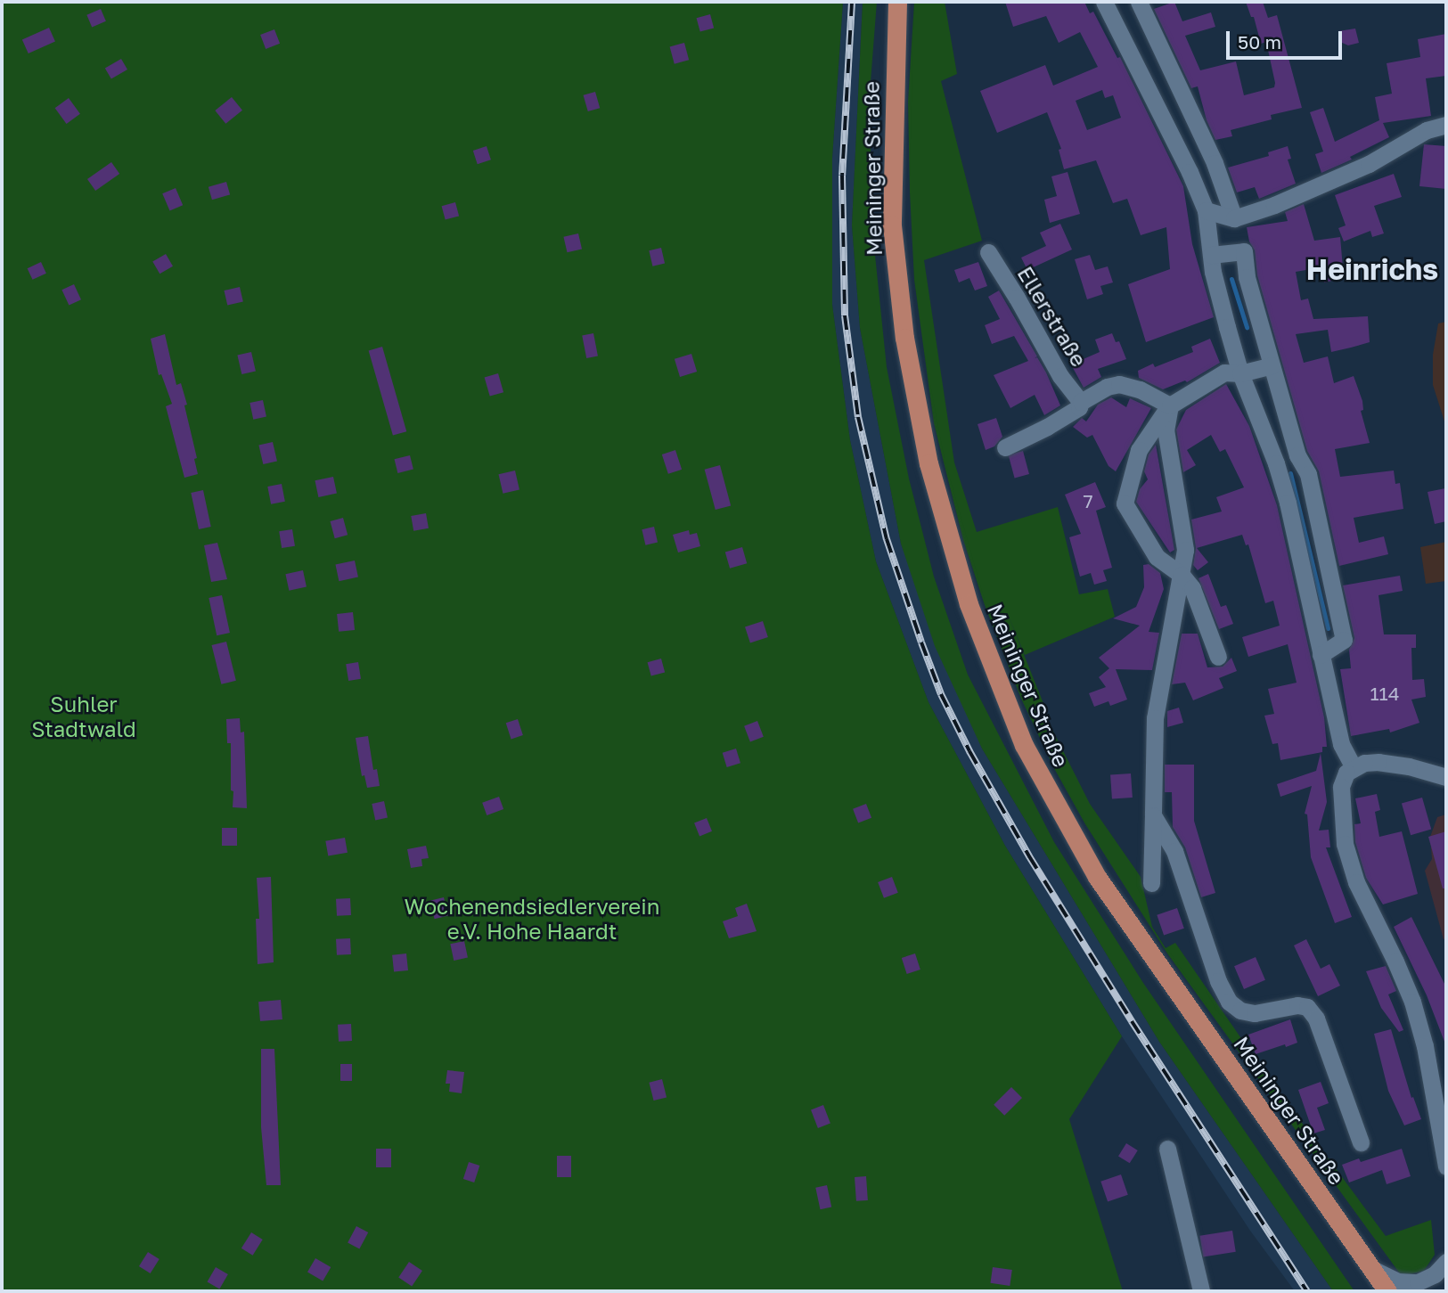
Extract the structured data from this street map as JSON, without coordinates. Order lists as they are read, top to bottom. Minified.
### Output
{"streets":{"main road":["Meininger Straße"],"street":["Ellerstraße"]},"districts":["Heinrichs"],"parks":["Suhler Stadtwald","Wochenendsiedlerverein e.V. Hohe Haardt"],"house_numbers":["7","114"],"scale_bar":"50 m"}
